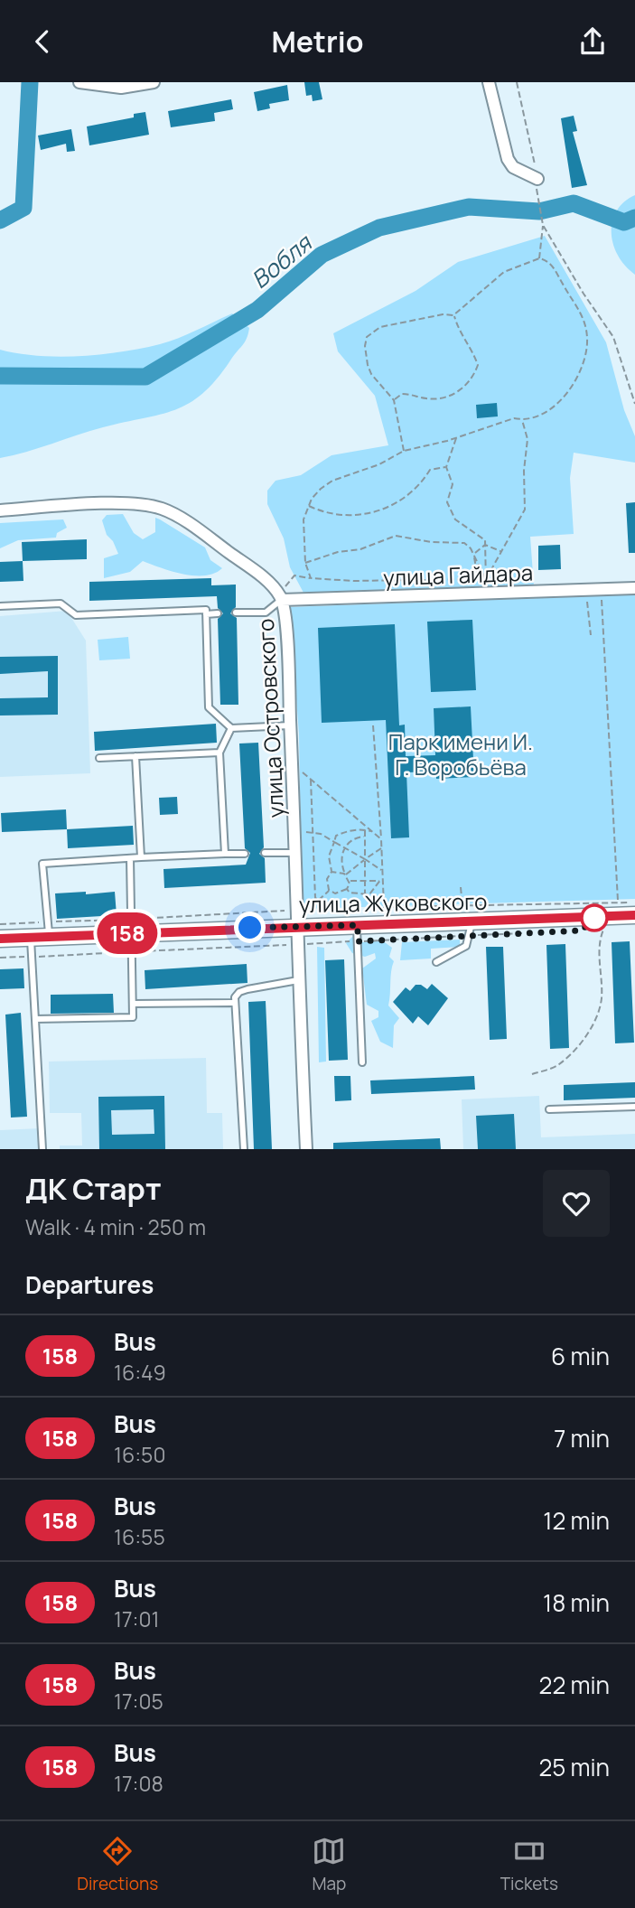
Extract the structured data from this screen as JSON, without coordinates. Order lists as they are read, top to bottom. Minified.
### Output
{"streets":{"street":["улица Гайдара","улица Островского","улица Жуковского"]},"crossings":[["улица Гайдара","улица Островского"],["улица Островского","улица Жуковского"]],"water":["Вобля"],"parks":["Парк имени И. Г. Воробьёва"],"lines":["bus line 158"],"page":{"header":"Metrio","on_map":"158","heading":[["ДК Старт","Walk · 4 min · 250 m"],"Departures"],"list":[{"mark":"158","name":"Bus","note":"16:49","value":"6 min"},{"mark":"158","name":"Bus","note":"16:50","value":"7 min"},{"mark":"158","name":"Bus","note":"16:55","value":"12 min"},{"mark":"158","name":"Bus","note":"17:01","value":"18 min"},{"mark":"158","name":"Bus","note":"17:05","value":"22 min"},{"mark":"158","name":"Bus","note":"17:08","value":"25 min"}],"tabs":["Directions","Map","Tickets"]}}
